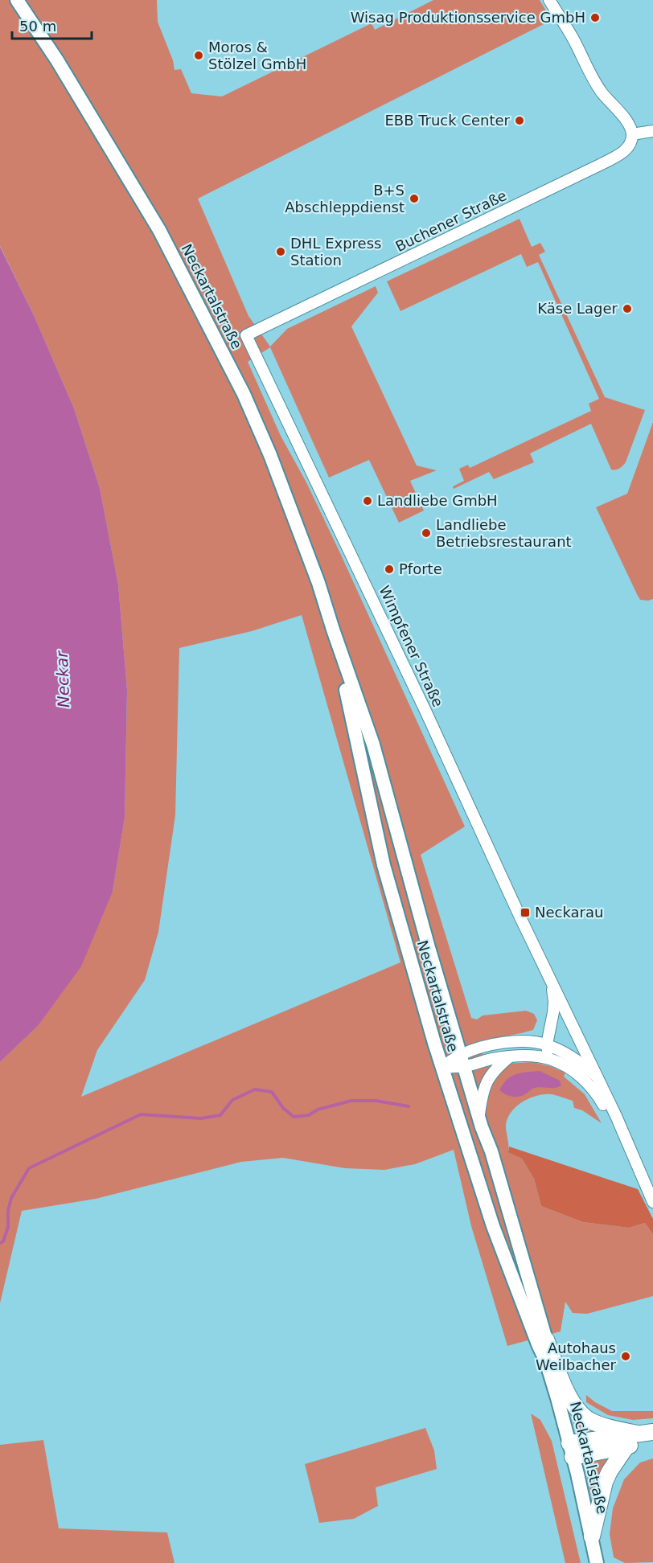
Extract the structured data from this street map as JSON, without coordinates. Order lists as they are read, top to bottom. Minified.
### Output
{"streets":{"main road":["Neckartalstraße"],"street":["Buchener Straße","Wimpfener Straße"]},"crossings":[["Buchener Straße","Wimpfener Straße"],["Neckartalstraße","Wimpfener Straße"]],"water":["Neckar"],"places":{"other":["Wisag Produktionsservice GmbH","Moros & Stölzel GmbH","EBB Truck Center","B+S Abschleppdienst","DHL Express Station","Käse Lager","Landliebe GmbH","Landliebe Betriebsrestaurant","Pforte","Autohaus Weilbacher"],"transit":["Neckarau"]},"scale_bar":"50 m"}
